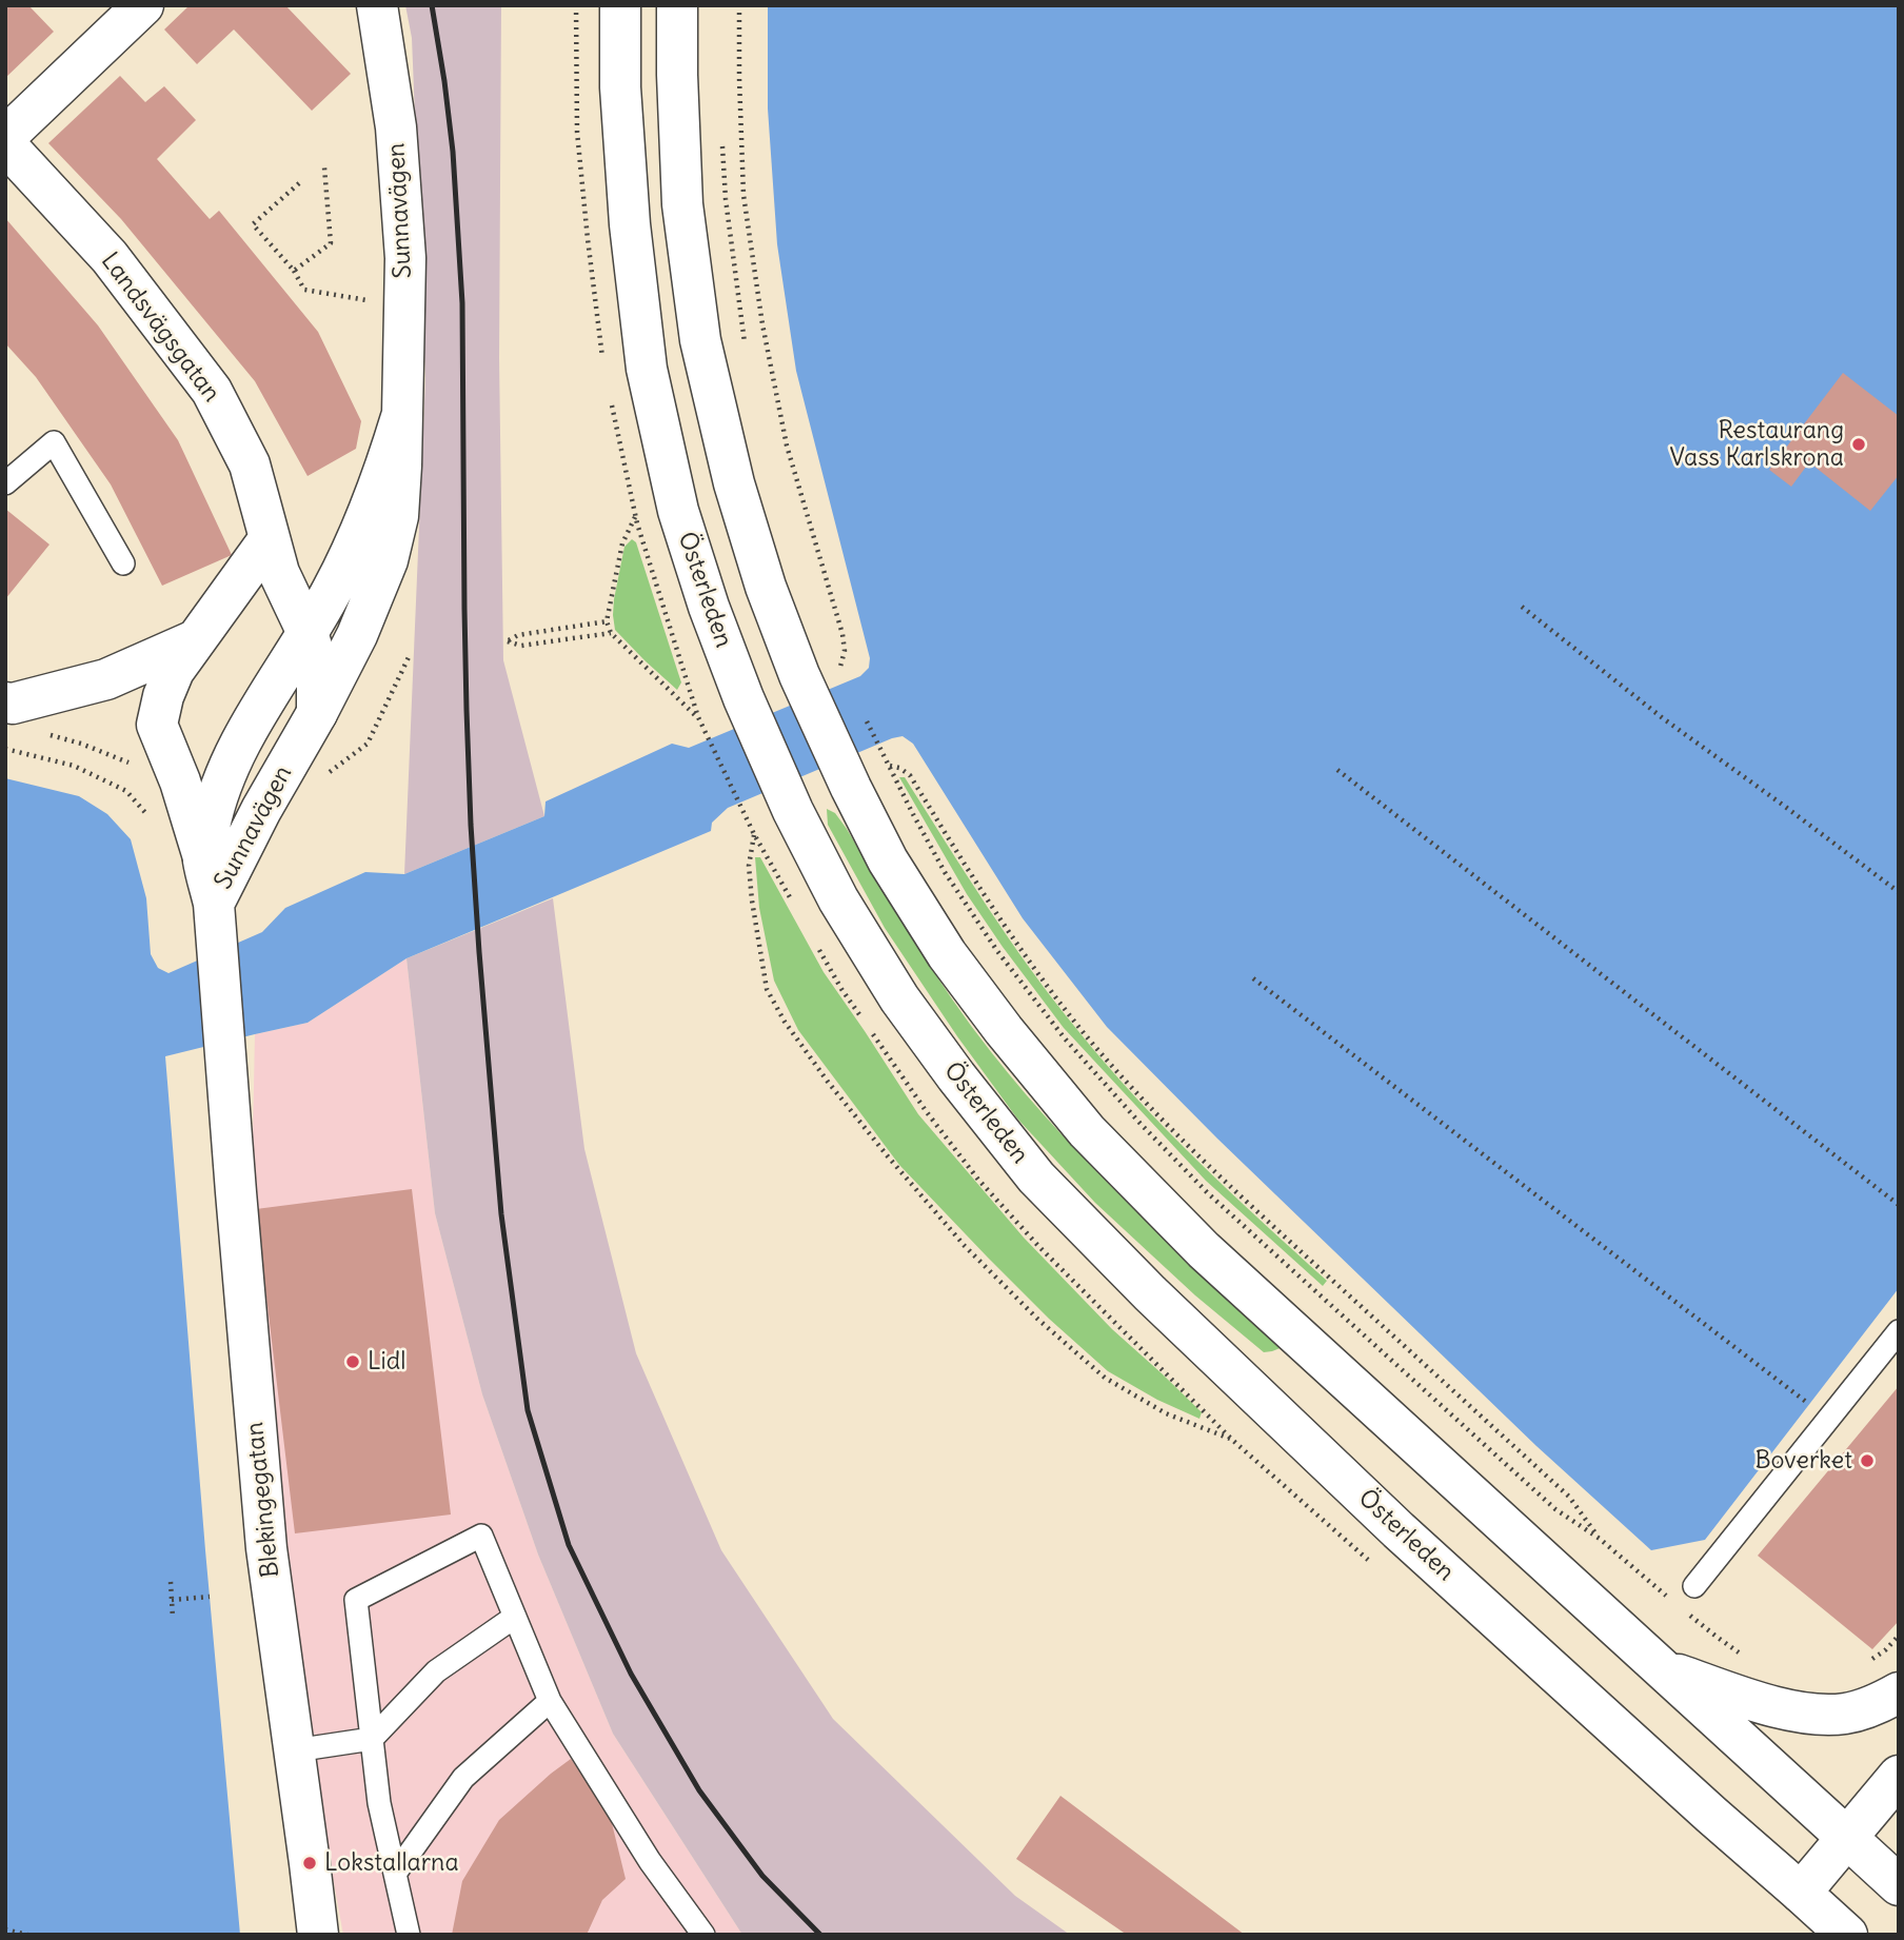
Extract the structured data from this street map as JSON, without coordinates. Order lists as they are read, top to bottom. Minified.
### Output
{"streets":{"main road":["Sunnavägen","Landsvägsgatan","Österleden","Blekingegatan"]},"crossings":[["Sunnavägen","Landsvägsgatan"],["Sunnavägen","Blekingegatan"]],"places":["Restaurang Vass Karlskrona","Lidl","Boverket","Lokstallarna"]}
